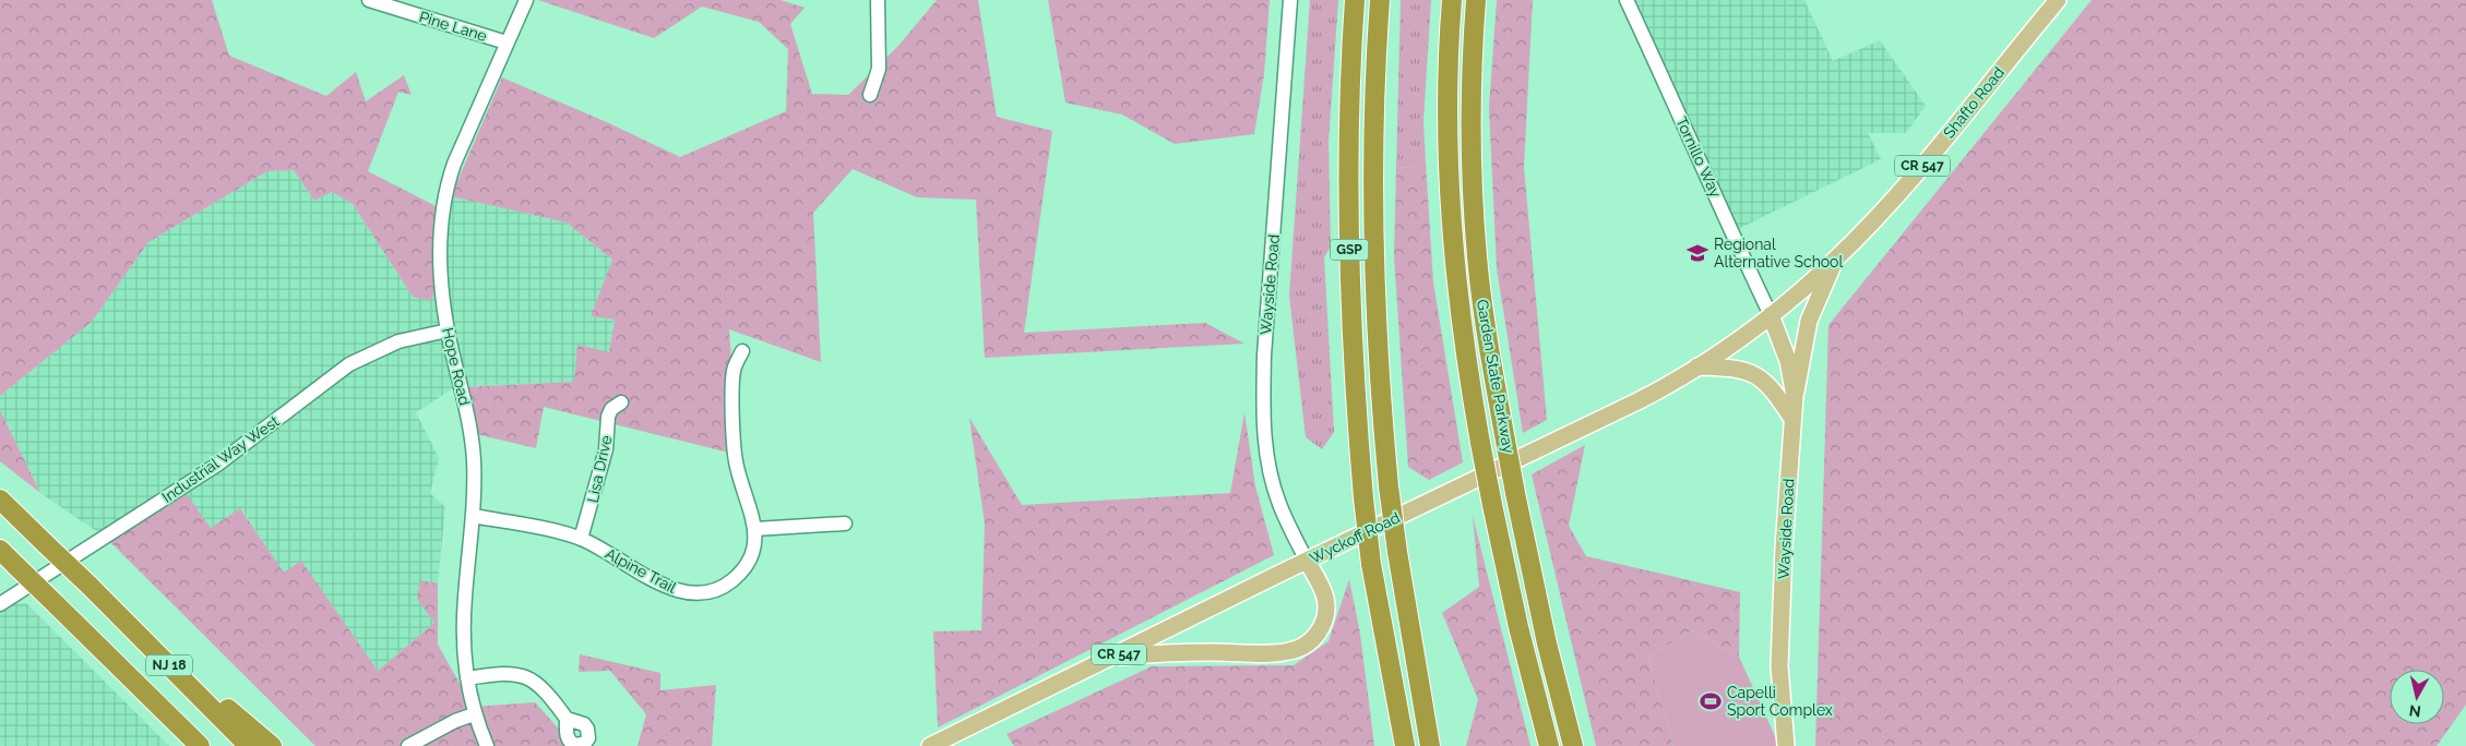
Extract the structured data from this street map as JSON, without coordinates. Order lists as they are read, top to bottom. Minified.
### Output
{"streets":{"highway":["GSP","Garden State Parkway","NJ 18"],"main road":["Shafto Road","CR 547","Wayside Road","Wyckoff Road"],"street":["Pine Lane","Tornillo Way","Hope Road","Industrial Way West","Lisa Drive","Alpine Trail"]},"crossings":[["Pine Lane","Hope Road"],["Shafto Road","Tornillo Way"],["Shafto Road","Wayside Road"],["Shafto Road","Wyckoff Road"],["Tornillo Way","Wayside Road"],["Tornillo Way","Wyckoff Road"],["Wayside Road","Wyckoff Road"],["Hope Road","Industrial Way West"],["Hope Road","Alpine Trail"],["Lisa Drive","Alpine Trail"]],"places":{"school or university":["Regional Alternative School"],"sports":["Capelli Sport Complex"]},"north":"bottom"}
